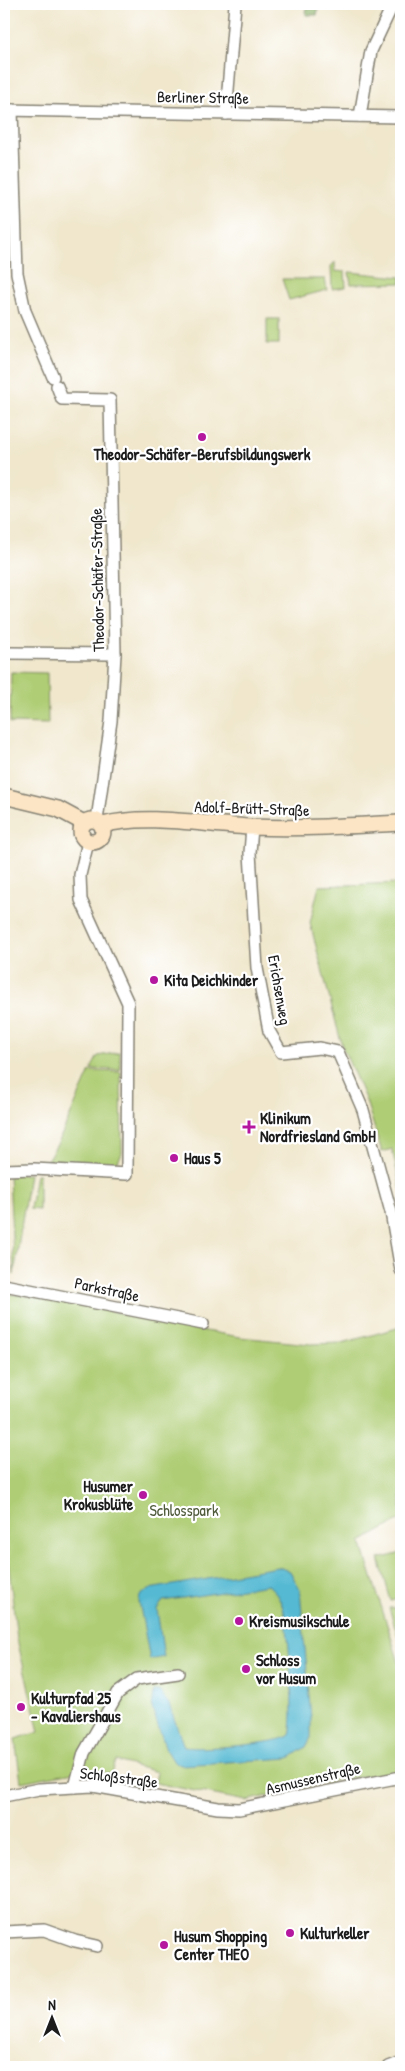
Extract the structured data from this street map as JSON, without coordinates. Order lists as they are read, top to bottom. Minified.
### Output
{"streets":{"main road":["Adolf-Brütt-Straße"],"street":["Berliner Straße","Theodor-Schäfer-Straße","Erichsenweg","Parkstraße","Schloßstraße","Asmussenstraße"]},"crossings":[["Theodor-Schäfer-Straße","Adolf-Brütt-Straße"],["Adolf-Brütt-Straße","Erichsenweg"],["Schloßstraße","Asmussenstraße"]],"parks":["Schlosspark"],"places":{"other":["Theodor-Schäfer-Berufsbildungswerk","Kita Deichkinder","Haus 5","Husumer Krokusblüte","Kreismusikschule","Schloss vor Husum","Kulturpfad 25 - Kavaliershaus","Kulturkeller","Husum Shopping Center THEO"],"health":["Klinikum Nordfriesland GmbH"]},"north":"top"}
